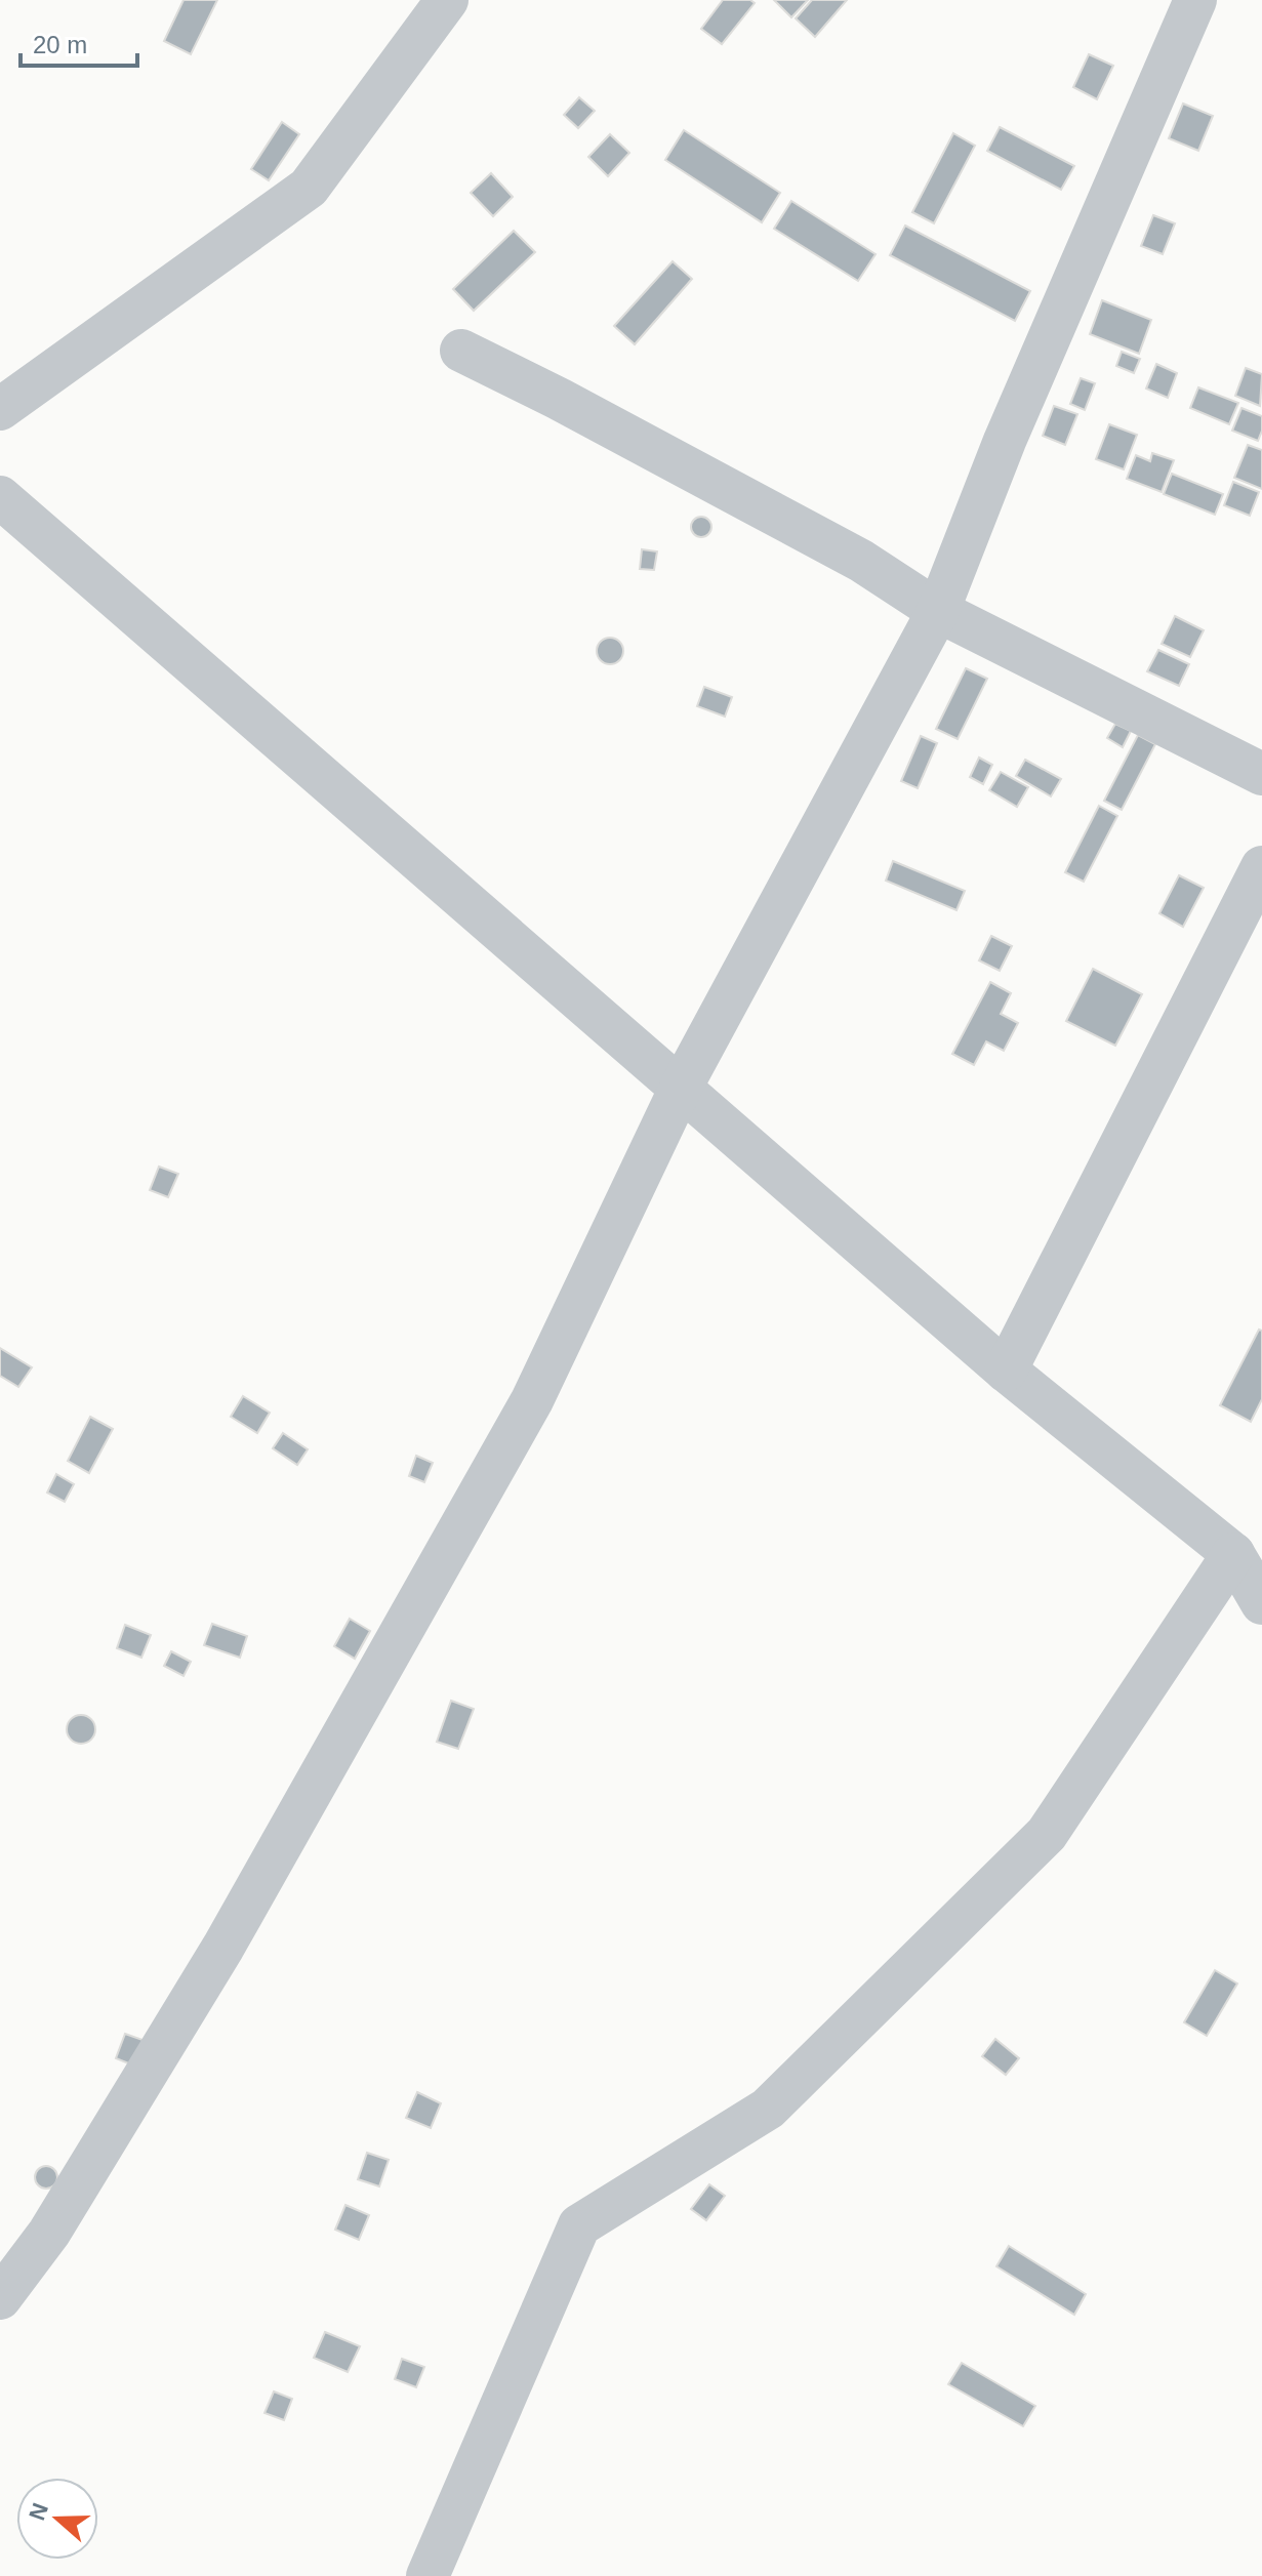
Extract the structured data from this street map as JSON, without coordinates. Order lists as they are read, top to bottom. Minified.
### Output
{"scale_bar":"20 m","north":"left"}
